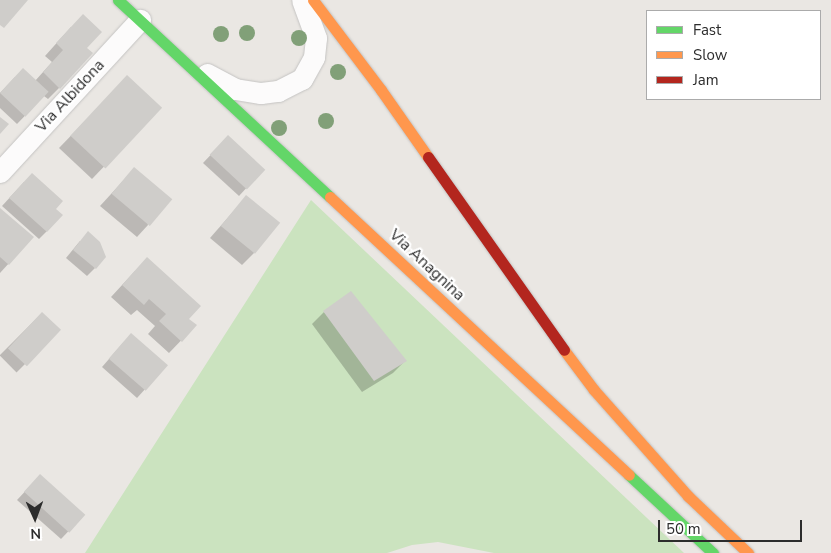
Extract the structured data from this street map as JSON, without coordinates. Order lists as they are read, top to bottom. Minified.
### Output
{"streets":{"main road":["Via Anagnina"],"street":["Via Albidona"]},"crossings":[["Via Albidona","Via Anagnina"]],"legend":["Fast","Slow","Jam"],"scale_bar":"50 m","north":"bottom"}
